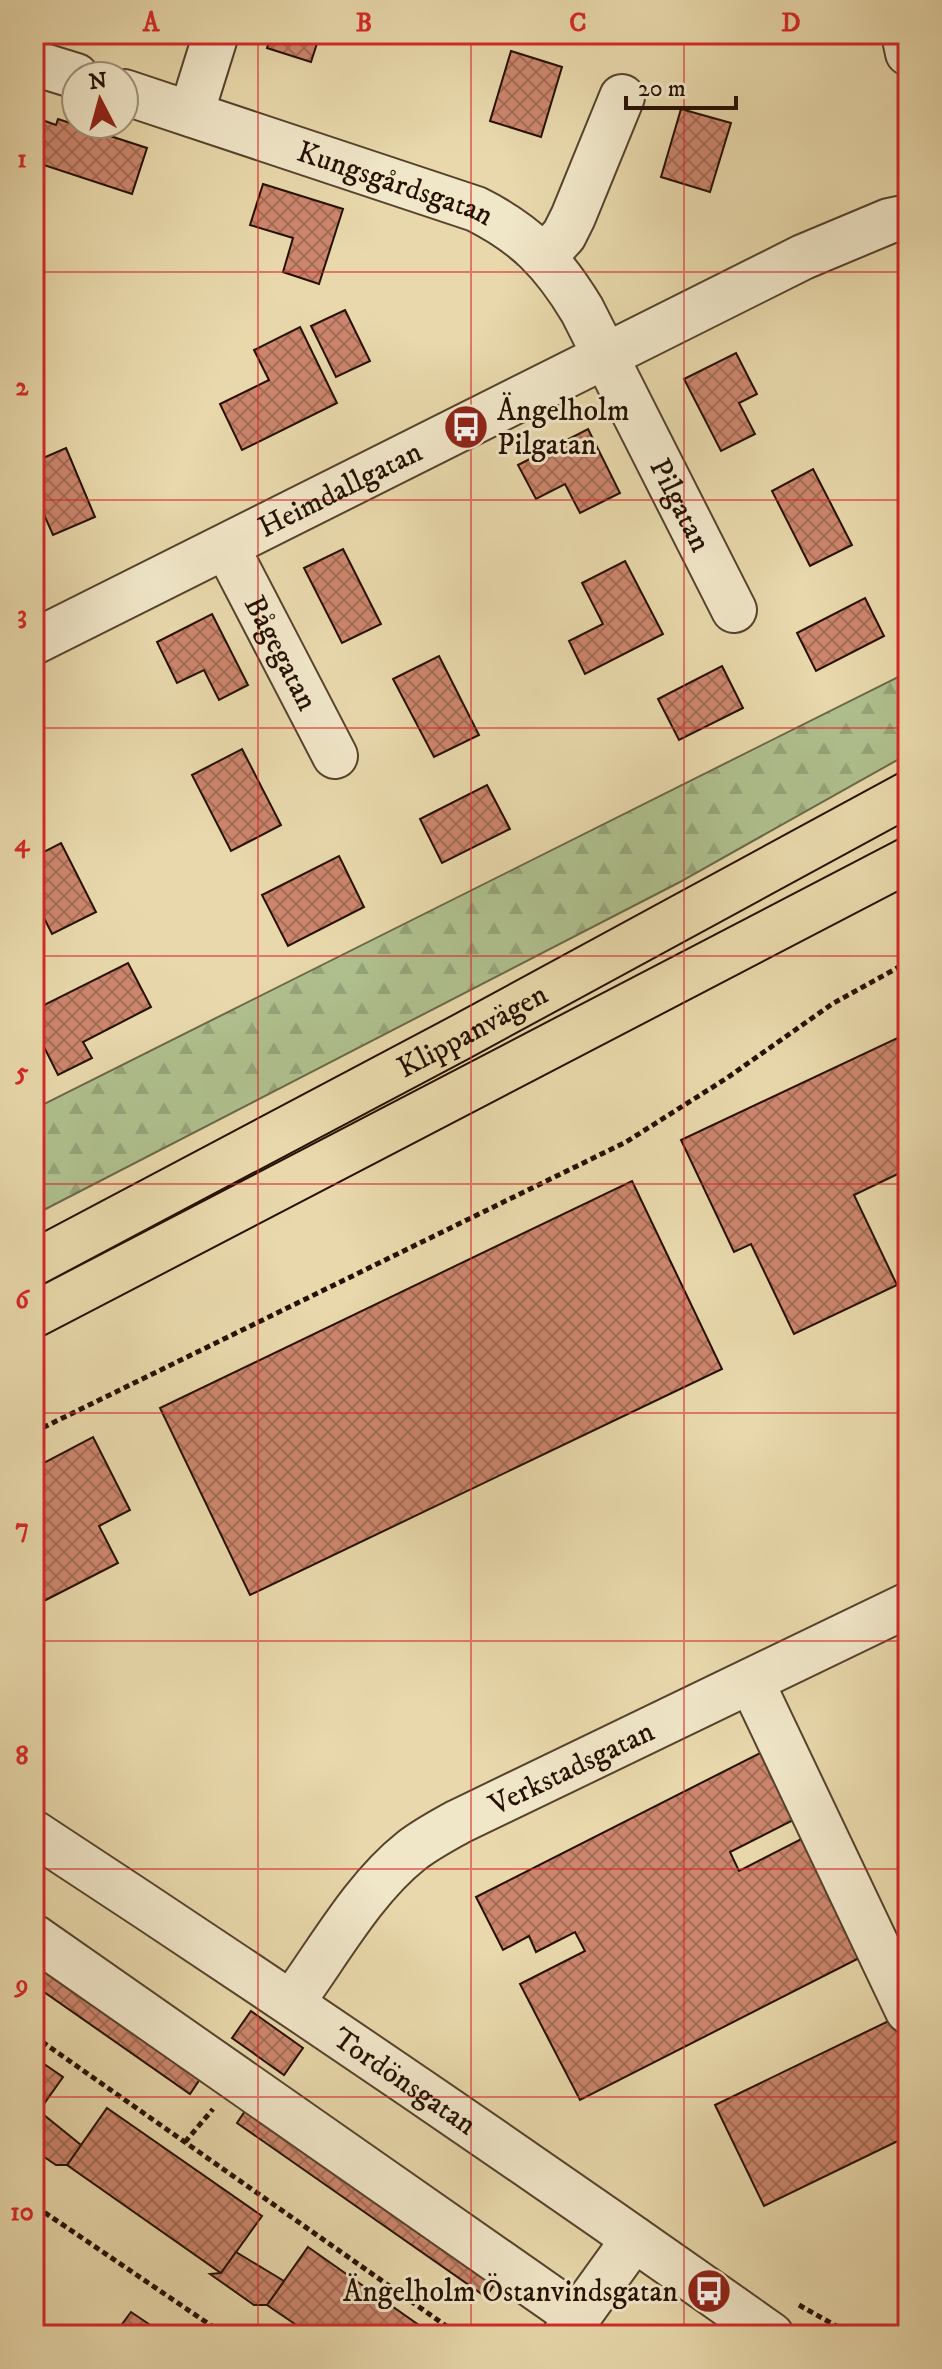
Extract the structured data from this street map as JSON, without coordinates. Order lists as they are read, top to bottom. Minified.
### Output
{"streets":{"main road":["Klippanvägen"],"street":["Kungsgårdsgatan","Heimdallgatan","Pilgatan","Bågegatan","Verkstadsgatan","Tordönsgatan"]},"crossings":[["Kungsgårdsgatan","Heimdallgatan"],["Kungsgårdsgatan","Pilgatan"],["Heimdallgatan","Pilgatan"],["Heimdallgatan","Bågegatan"],["Verkstadsgatan","Tordönsgatan"]],"places":{"bus stop":["Ängelholm Pilgatan","Ängelholm Östanvindsgatan"]},"scale_bar":"20 m","north":"top","grid":{"columns":["A","B","C","D"],"rows":["1","2","3","4","5","6","7","8","9","10"]}}
